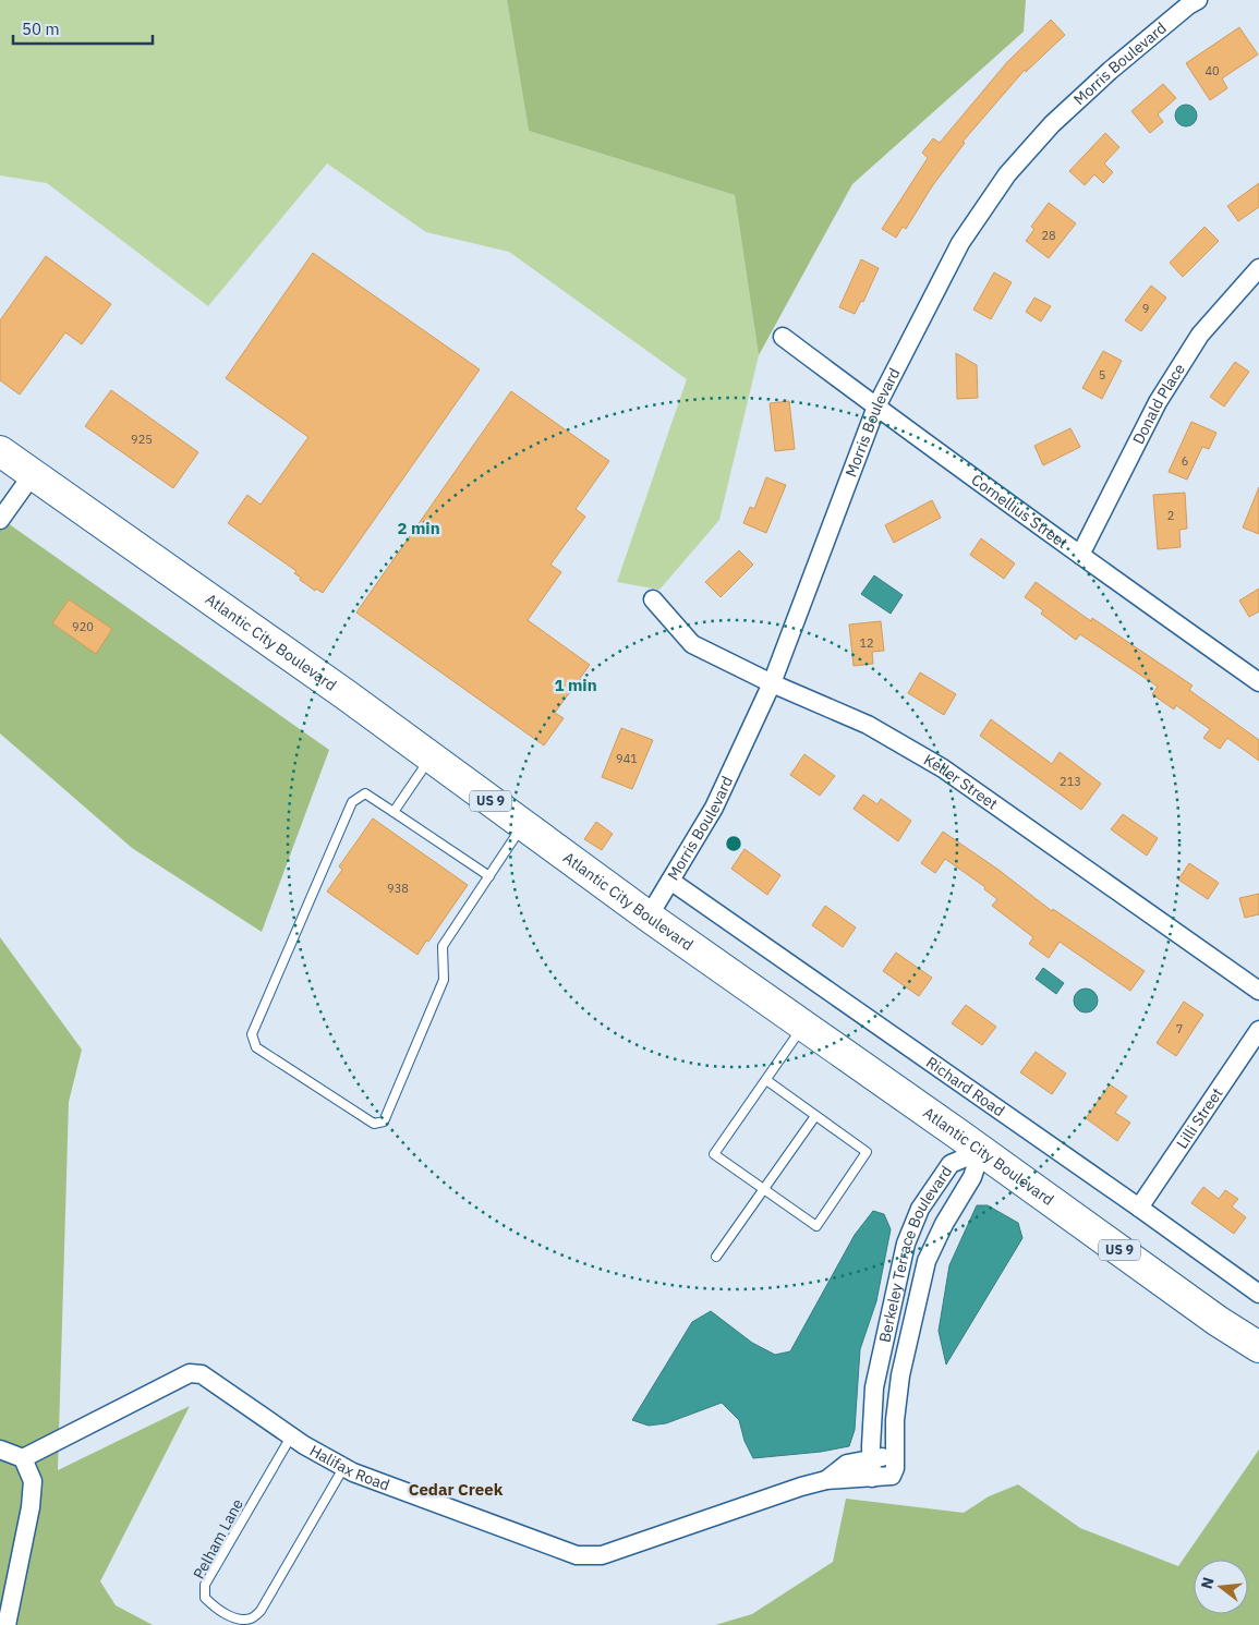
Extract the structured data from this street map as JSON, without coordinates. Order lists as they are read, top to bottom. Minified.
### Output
{"streets":{"highway":["Atlantic City Boulevard","US 9"],"street":["Morris Boulevard","Donald Place","Cornellius Street","Keller Street","Richard Road","Lilli Street","Berkeley Terrace Boulevard","Halifax Road"],"lane":["Pelham Lane"]},"crossings":[["Morris Boulevard","Cornellius Street"],["Morris Boulevard","Atlantic City Boulevard"],["Morris Boulevard","Keller Street"],["Morris Boulevard","Richard Road"],["Donald Place","Cornellius Street"],["Atlantic City Boulevard","Berkeley Terrace Boulevard"],["Richard Road","Lilli Street"],["Berkeley Terrace Boulevard","Halifax Road"],["Halifax Road","Pelham Lane"]],"districts":["Cedar Creek"],"house_numbers":["40","28","9","5","925","6","2","920","12","941","213","938","7"],"scale_bar":"50 m","north":"left","rings":["2 min","1 min"]}
